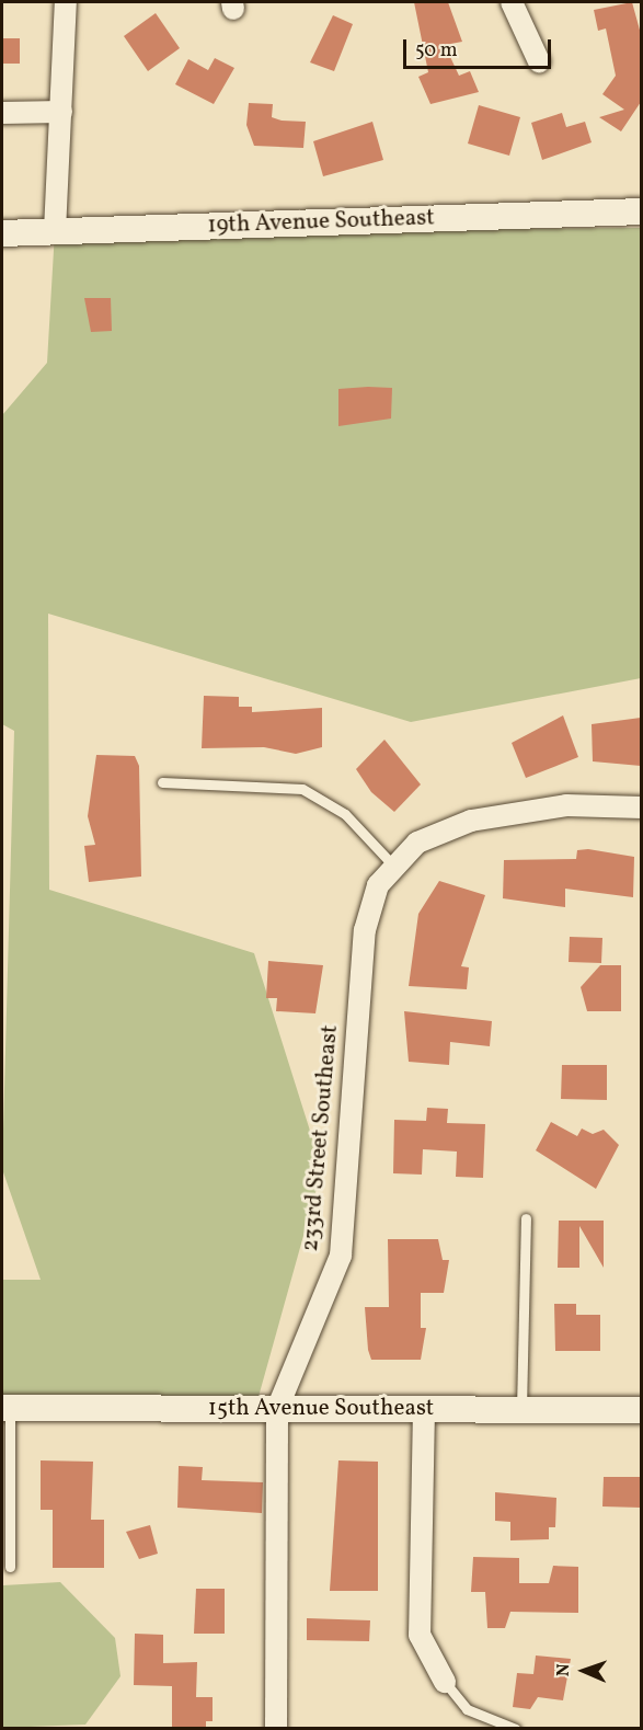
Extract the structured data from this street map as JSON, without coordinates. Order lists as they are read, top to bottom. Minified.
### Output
{"streets":{"street":["19th Avenue Southeast","233rd Street Southeast","15th Avenue Southeast"]},"crossings":[["233rd Street Southeast","15th Avenue Southeast"]],"scale_bar":"50 m","north":"left"}
